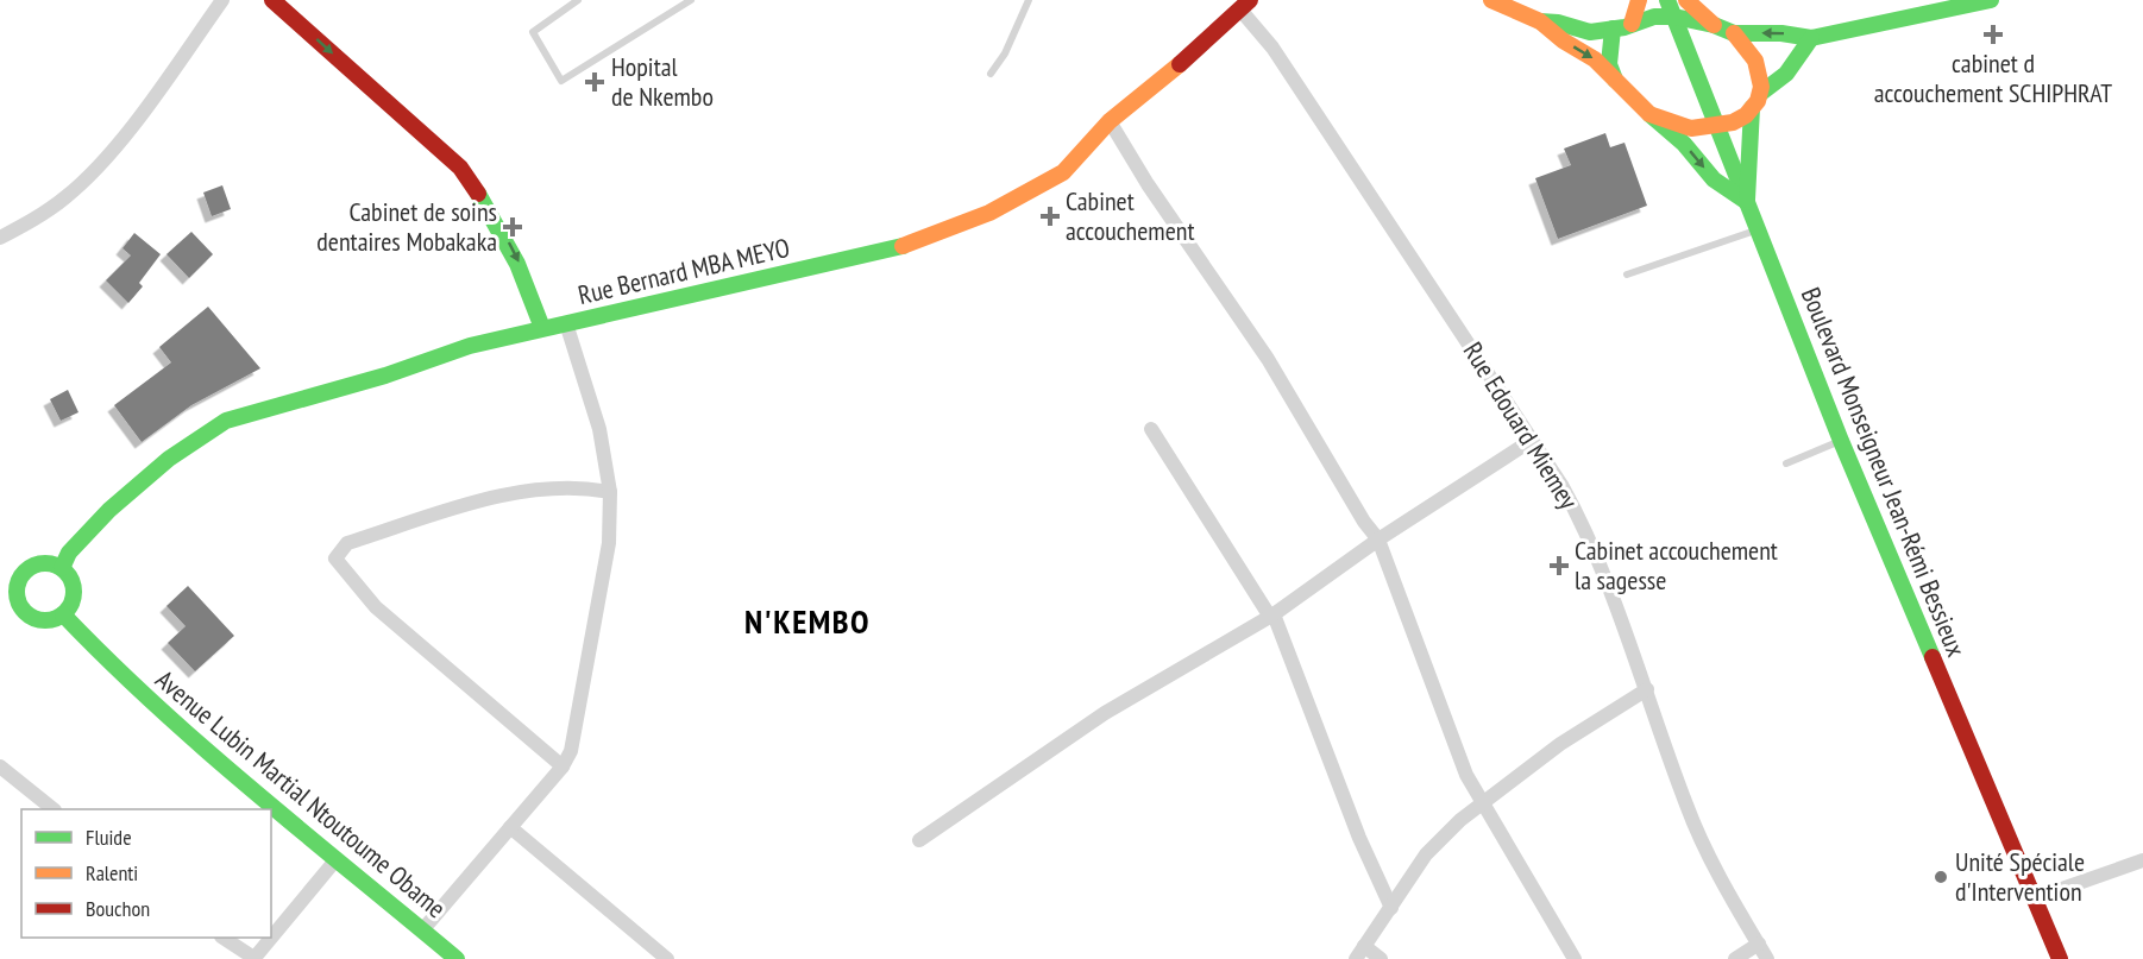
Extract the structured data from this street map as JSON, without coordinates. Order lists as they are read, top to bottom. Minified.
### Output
{"streets":{"main road":["Rue Bernard MBA MEYO","Boulevard Monseigneur Jean-Rémi Bessieux","Avenue Lubin Martial Ntoutoume Obame"],"street":["Rue Edouard Miemey"]},"crossings":[["Rue Bernard MBA MEYO","Rue Edouard Miemey"],["Rue Bernard MBA MEYO","Avenue Lubin Martial Ntoutoume Obame"]],"districts":["N'KEMBO"],"places":{"health":["cabinet d accouchement SCHIPHRAT","Hopital de Nkembo","Cabinet accouchement","Cabinet de soins dentaires Mobakaka","Cabinet accouchement la sagesse"],"other":["Unité Spéciale d'Intervention"]},"legend":["Fluide","Ralenti","Bouchon"]}
